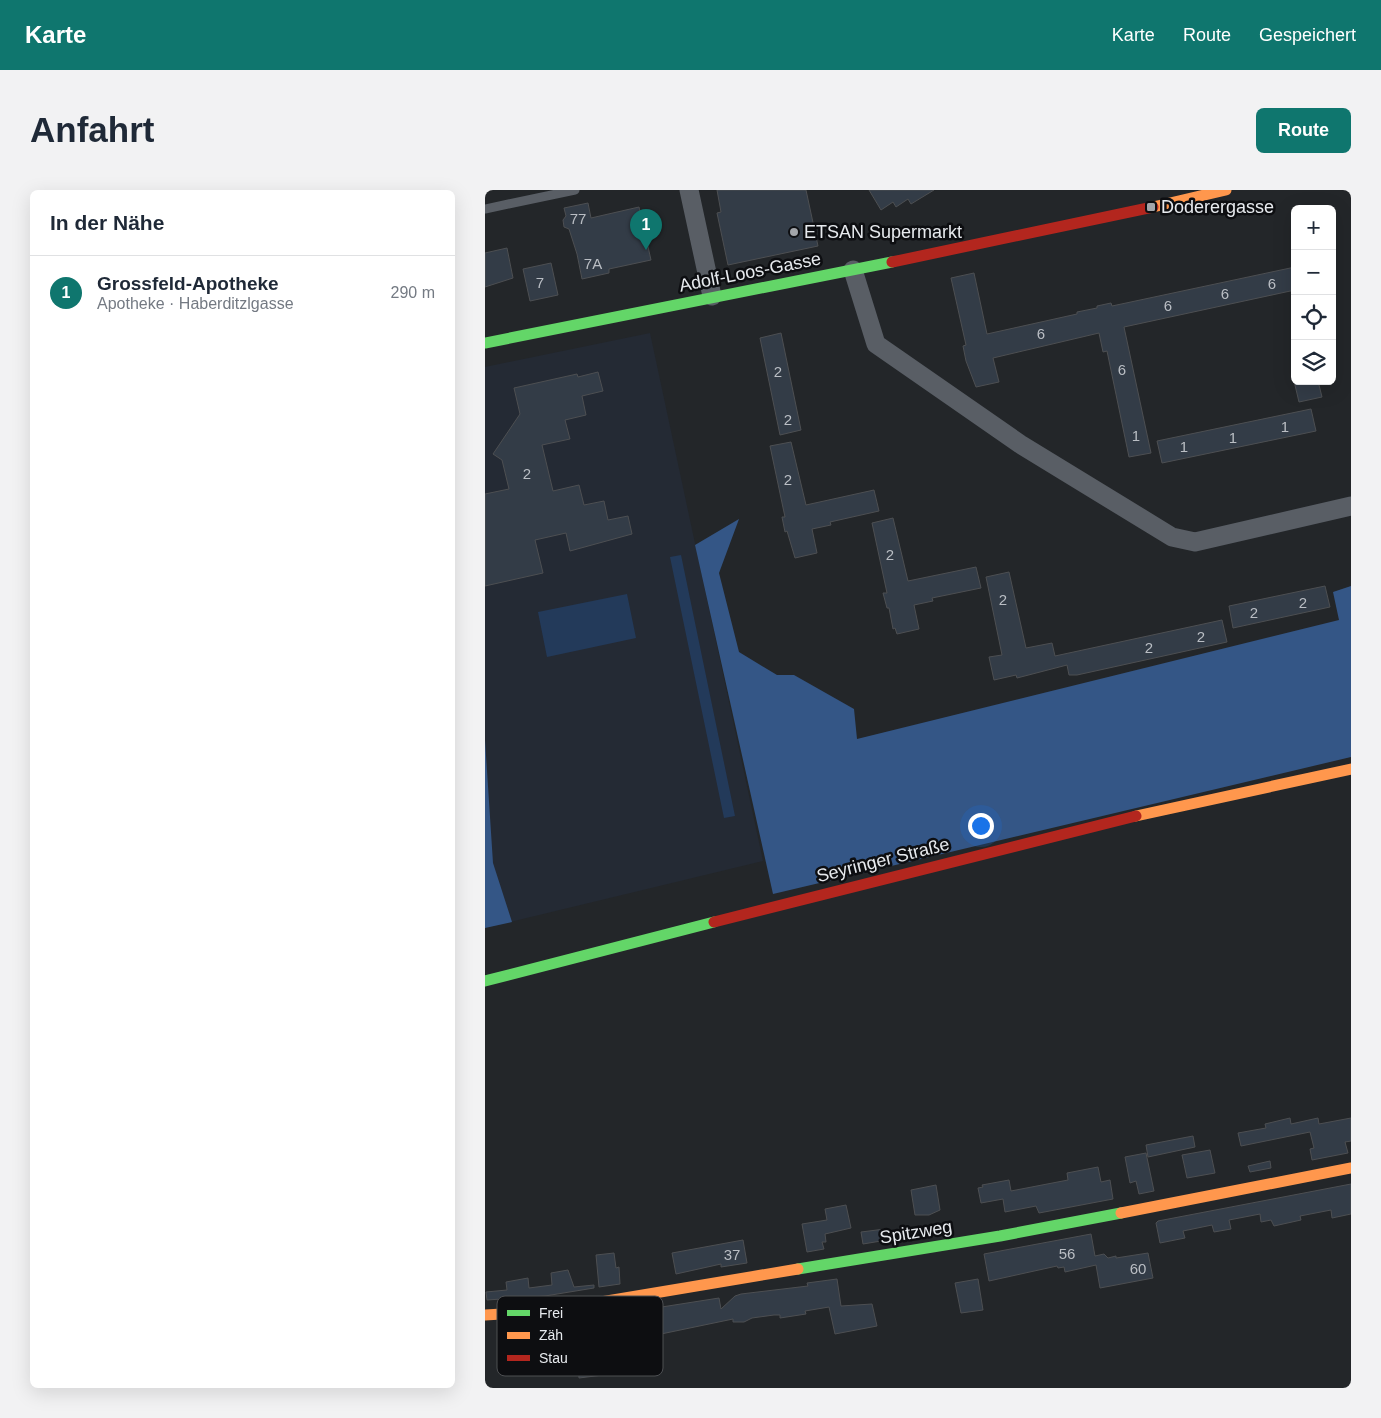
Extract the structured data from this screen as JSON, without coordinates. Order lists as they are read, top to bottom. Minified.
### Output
{"streets":{"street":["Adolf-Loos-Gasse","Seyringer Straße","Spitzweg"]},"places":{"transit":["Doderergasse"],"other":["ETSAN Supermarkt"]},"house_numbers":["77","7A","7","6","6","6","6","6","2","2","1","1","1","1","2","2","2","2","2","2","2","2","56","37","60"],"legend":["Frei","Zäh","Stau"],"page":{"header":"Karte","nav":["Karte","Route","Gespeichert"],"buttons":"Route","title":"Anfahrt","heading":"In der Nähe","map_buttons":["+","−"],"pins":"1","list":[{"mark":"1","name":"Grossfeld-Apotheke","note":"Apotheke · Haberditzlgasse","value":"290 m"}]}}
